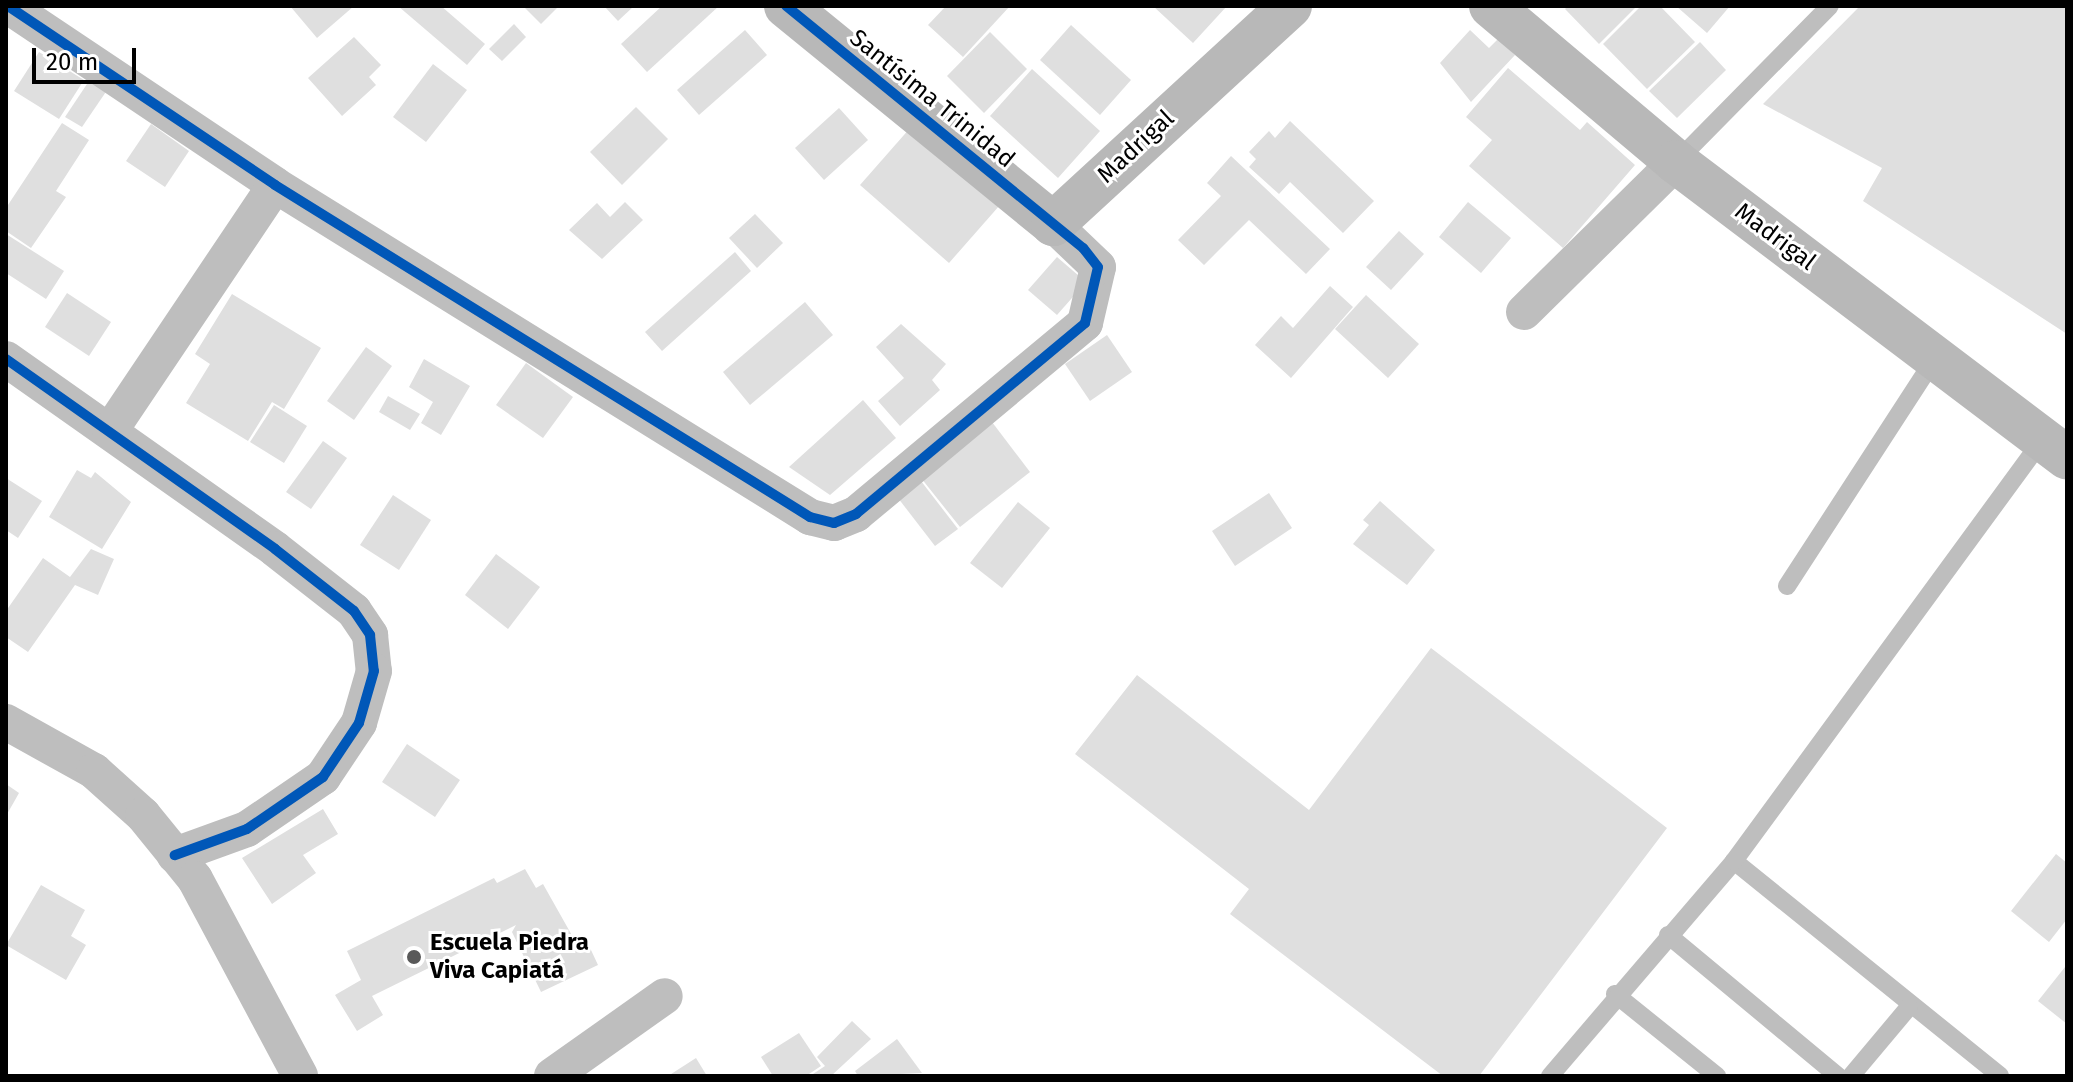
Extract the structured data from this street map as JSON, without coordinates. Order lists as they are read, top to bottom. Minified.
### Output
{"streets":{"street":["Santísima Trinidad","Madrigal"]},"crossings":[["Santísima Trinidad","Madrigal"]],"places":["Escuela Piedra Viva Capiatá"],"scale_bar":"20 m"}
